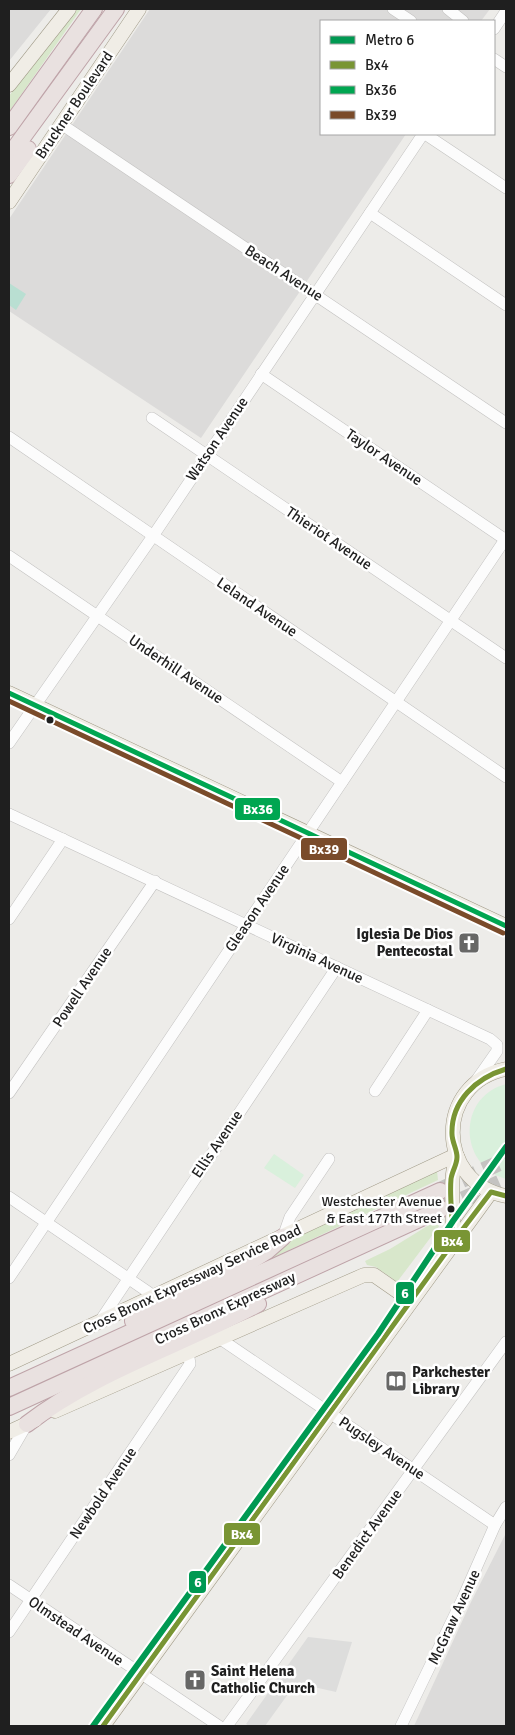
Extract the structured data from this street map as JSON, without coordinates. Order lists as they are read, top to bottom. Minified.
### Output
{"streets":{"highway":["Cross Bronx Expressway"],"main road":["Bruckner Boulevard","Cross Bronx Expressway Service Road"],"street":["Beach Avenue","Watson Avenue","Taylor Avenue","Thieriot Avenue","Leland Avenue","Underhill Avenue","Gleason Avenue","Virginia Avenue","Powell Avenue","Ellis Avenue","Pugsley Avenue","Newbold Avenue","Benedict Avenue","McGraw Avenue","Olmstead Avenue"]},"crossings":[["Bruckner Boulevard","Beach Avenue"],["Beach Avenue","Watson Avenue"],["Watson Avenue","Taylor Avenue"],["Watson Avenue","Thieriot Avenue"],["Watson Avenue","Leland Avenue"],["Watson Avenue","Underhill Avenue"],["Taylor Avenue","Gleason Avenue"],["Thieriot Avenue","Gleason Avenue"],["Leland Avenue","Gleason Avenue"],["Underhill Avenue","Gleason Avenue"],["Gleason Avenue","Virginia Avenue"],["Virginia Avenue","Powell Avenue"],["Virginia Avenue","Ellis Avenue"],["Ellis Avenue","Cross Bronx Expressway Service Road"],["Pugsley Avenue","Benedict Avenue"],["Pugsley Avenue","McGraw Avenue"],["Newbold Avenue","Olmstead Avenue"]],"places":{"church":["Iglesia De Dios Pentecostal","Saint Helena Catholic Church"],"other":["Westchester Avenue & East 177th Street"],"library":["Parkchester Library"]},"lines":["transit line Bx36","transit line Bx39","transit line Bx4","metro line 6"],"legend":["Metro 6","Bx4","Bx36","Bx39"]}
